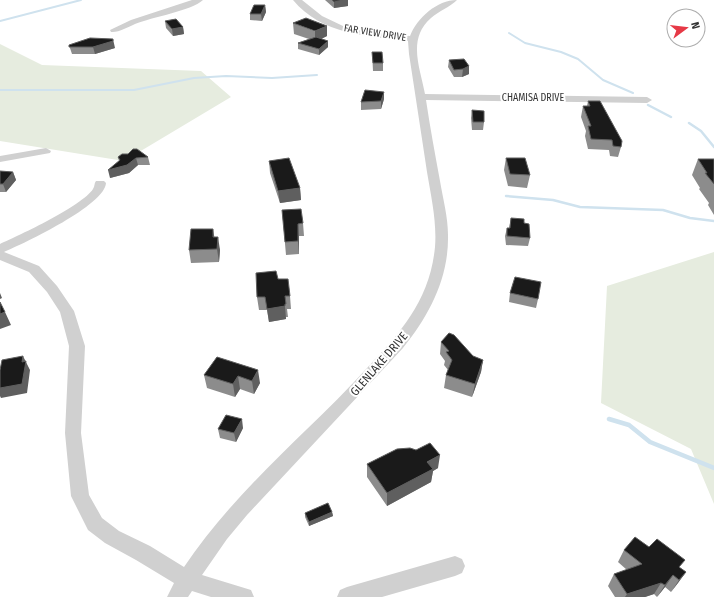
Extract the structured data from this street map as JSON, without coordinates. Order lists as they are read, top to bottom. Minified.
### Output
{"streets":{"street":["FAR VIEW DRIVE","CHAMISA DRIVE","GLENLAKE DRIVE"]},"crossings":[["FAR VIEW DRIVE","GLENLAKE DRIVE"],["CHAMISA DRIVE","GLENLAKE DRIVE"]],"north":"right"}
